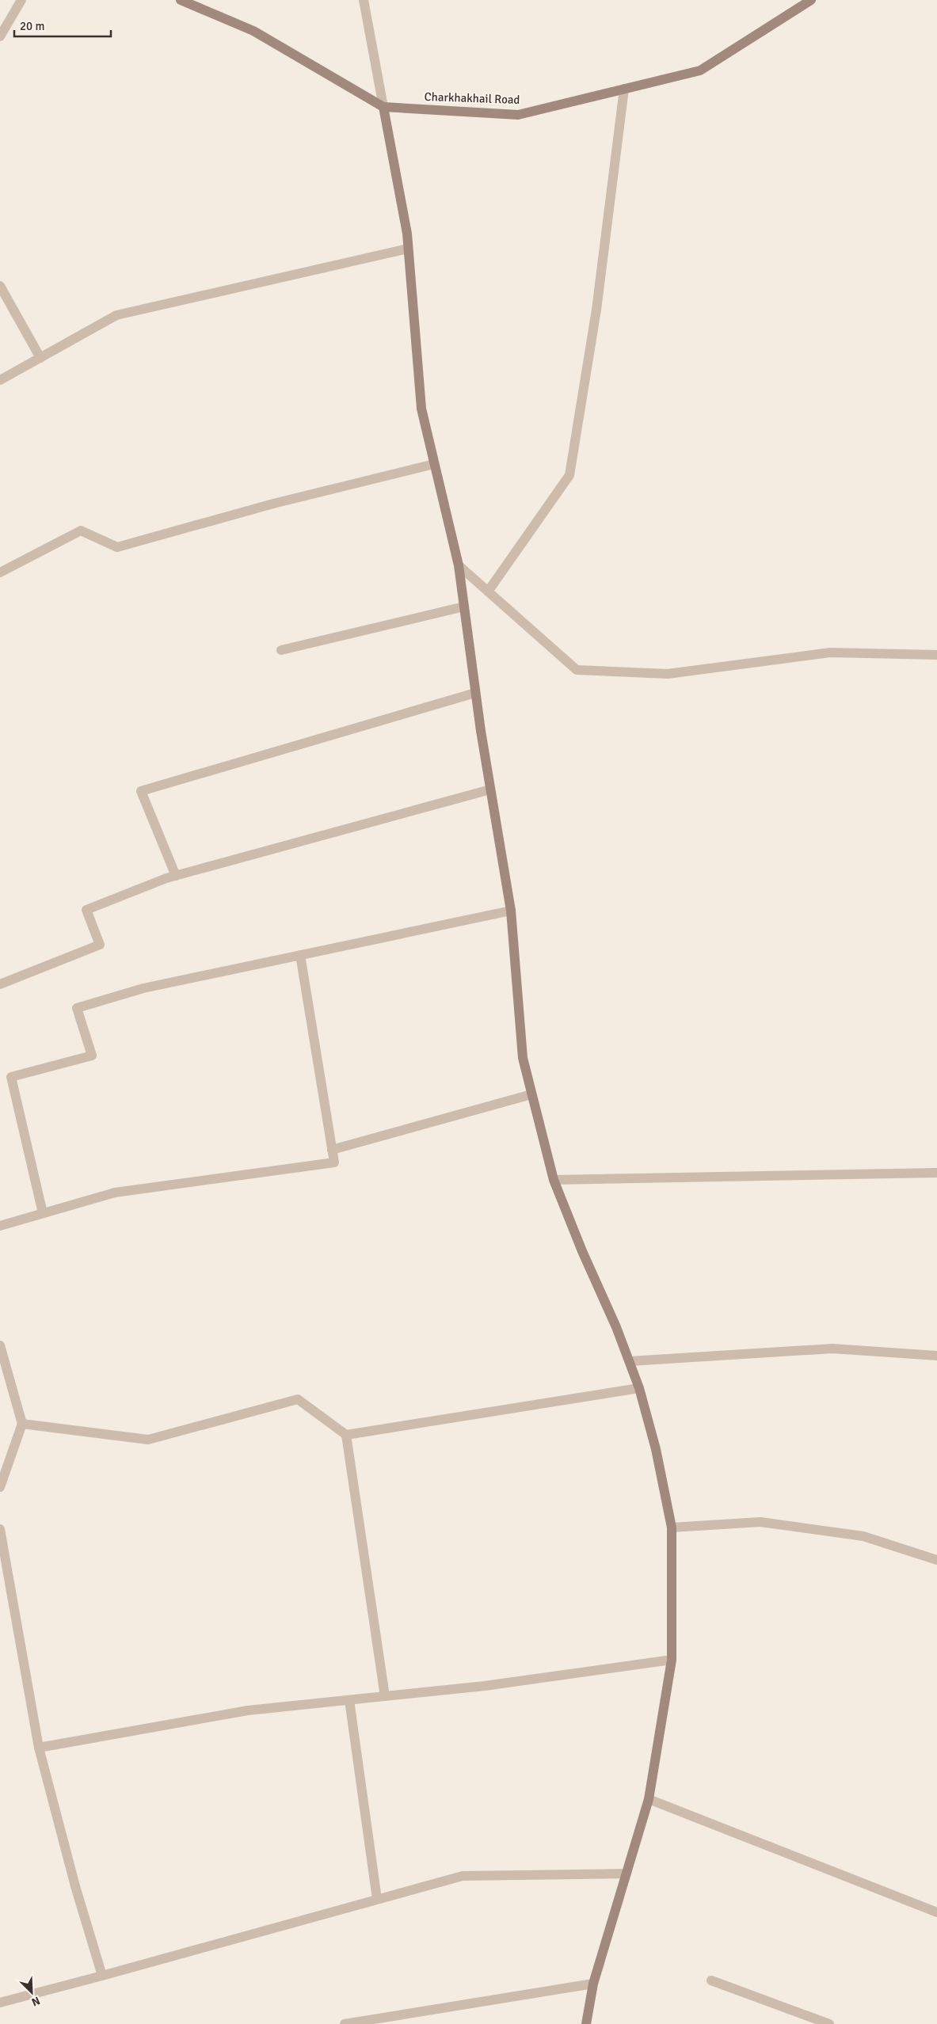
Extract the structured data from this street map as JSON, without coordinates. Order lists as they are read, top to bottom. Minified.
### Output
{"streets":{"street":["Charkhakhail Road"]},"scale_bar":"20 m","north":"bottom right"}
